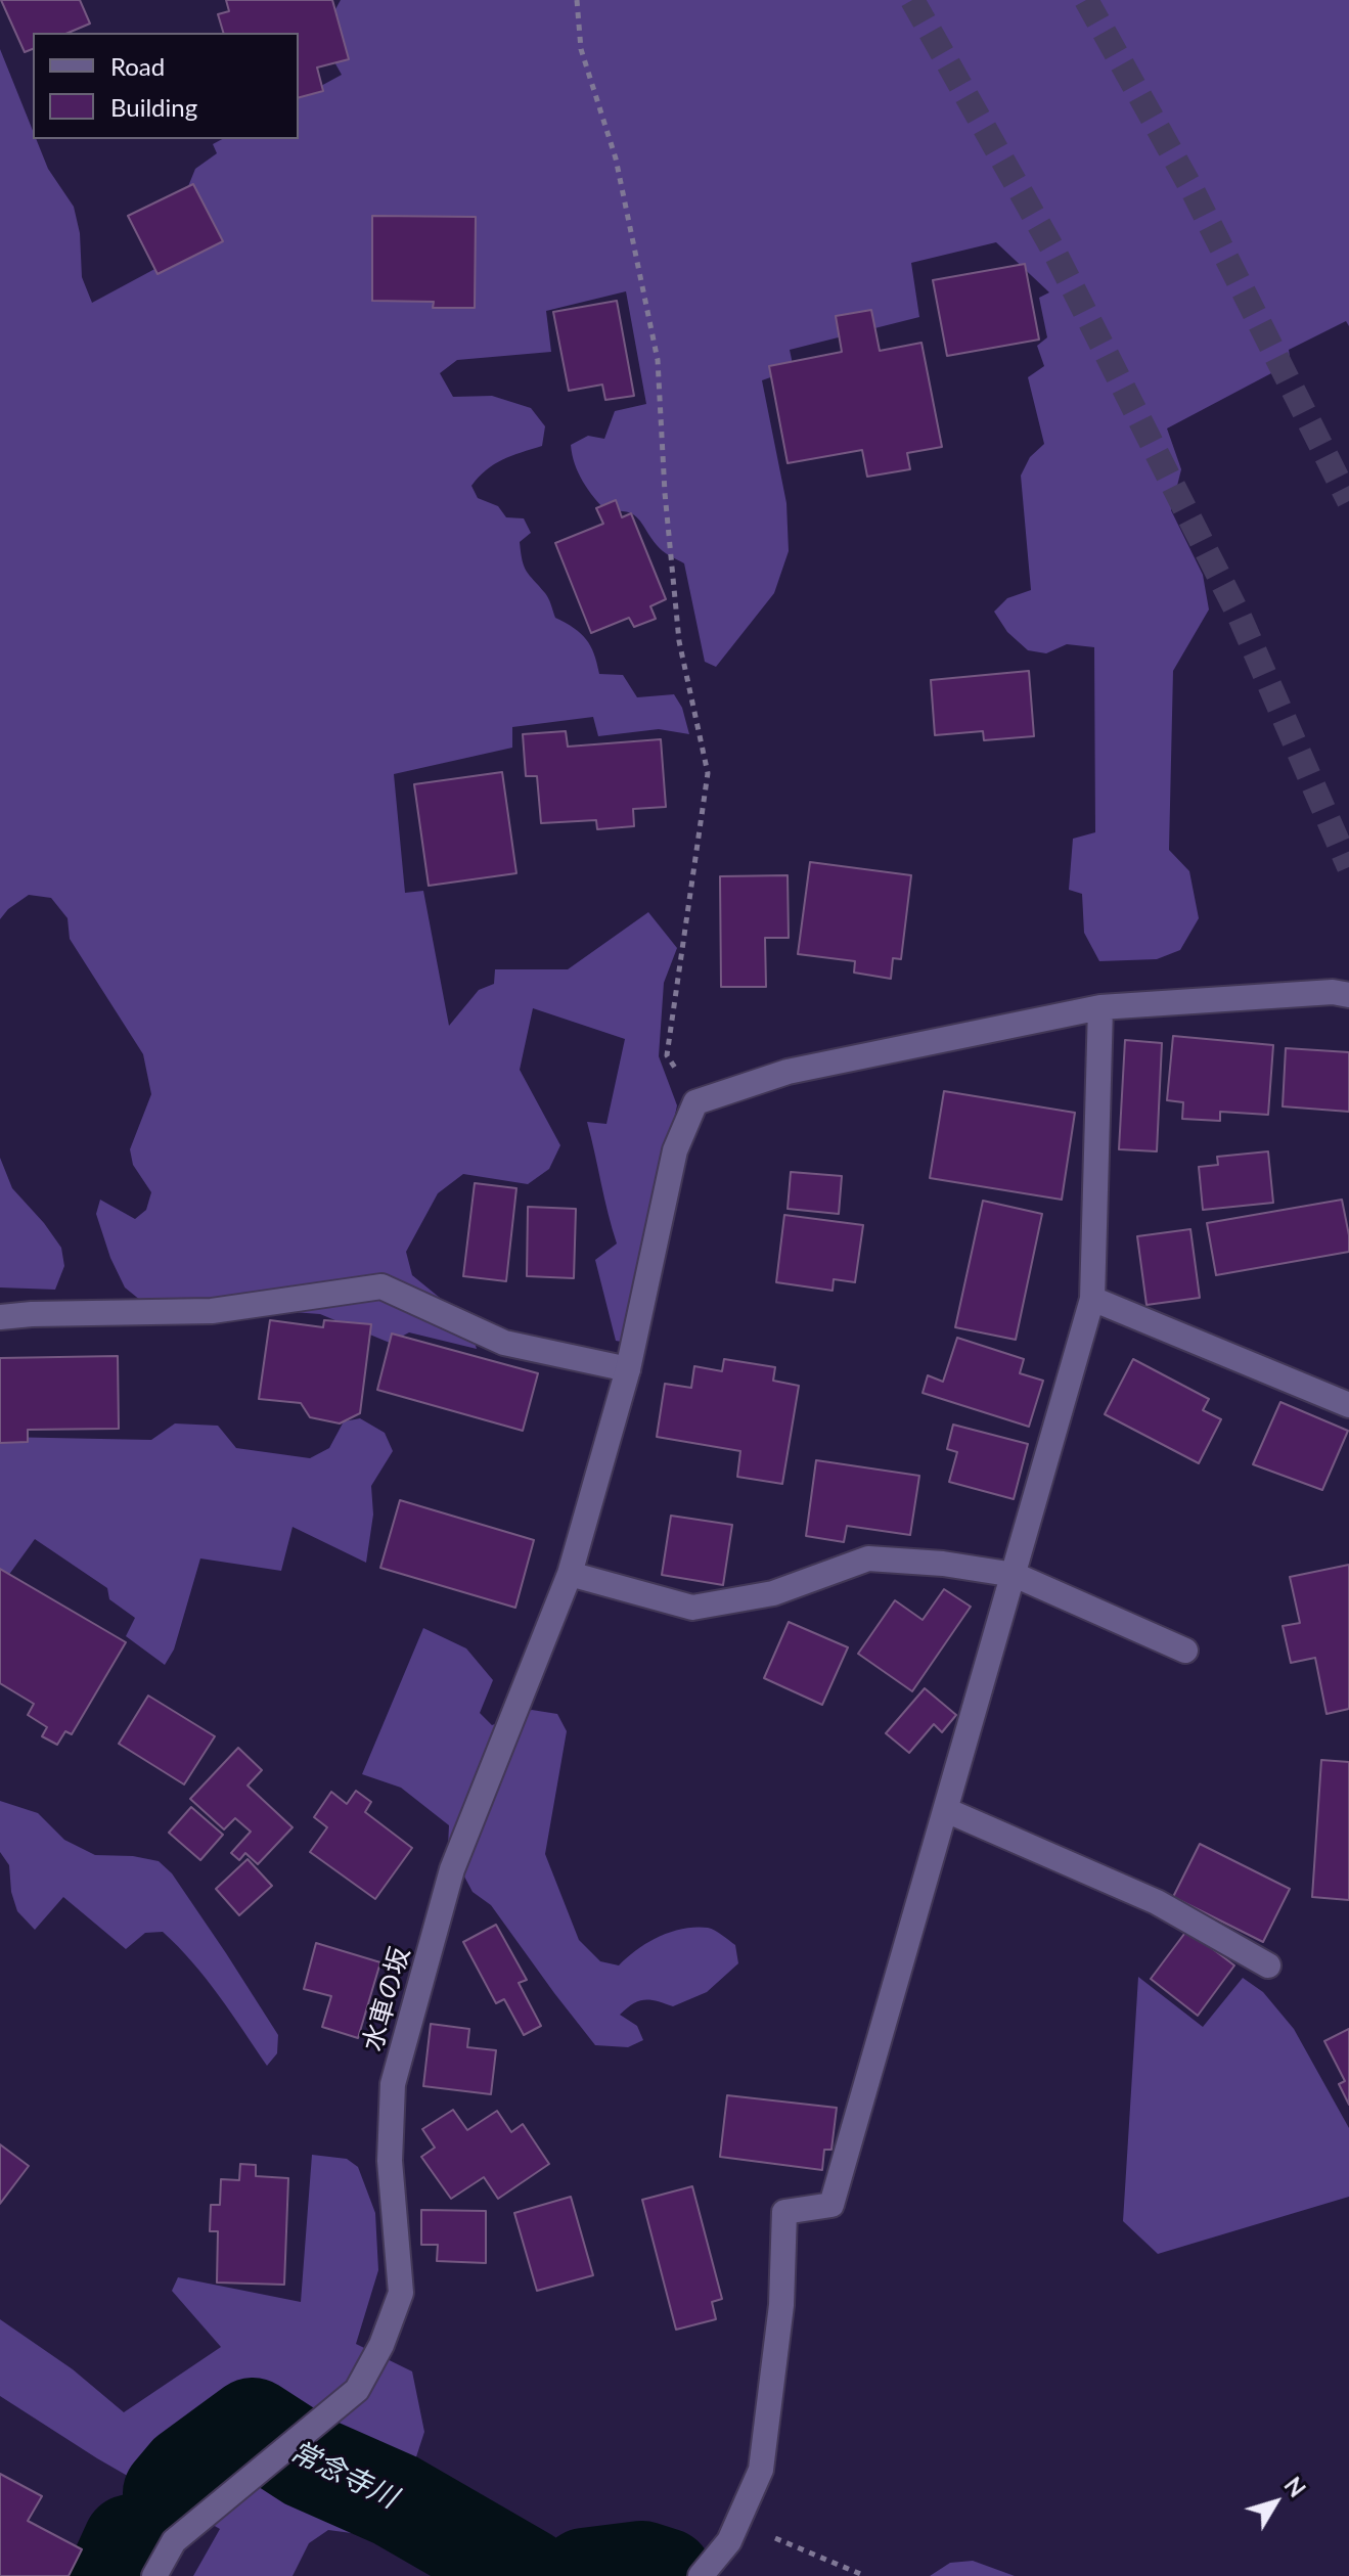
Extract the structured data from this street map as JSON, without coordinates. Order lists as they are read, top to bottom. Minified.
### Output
{"streets":{"street":["水車の坂"]},"water":["常念寺川"],"legend":["Road","Building"],"north":"top right"}
